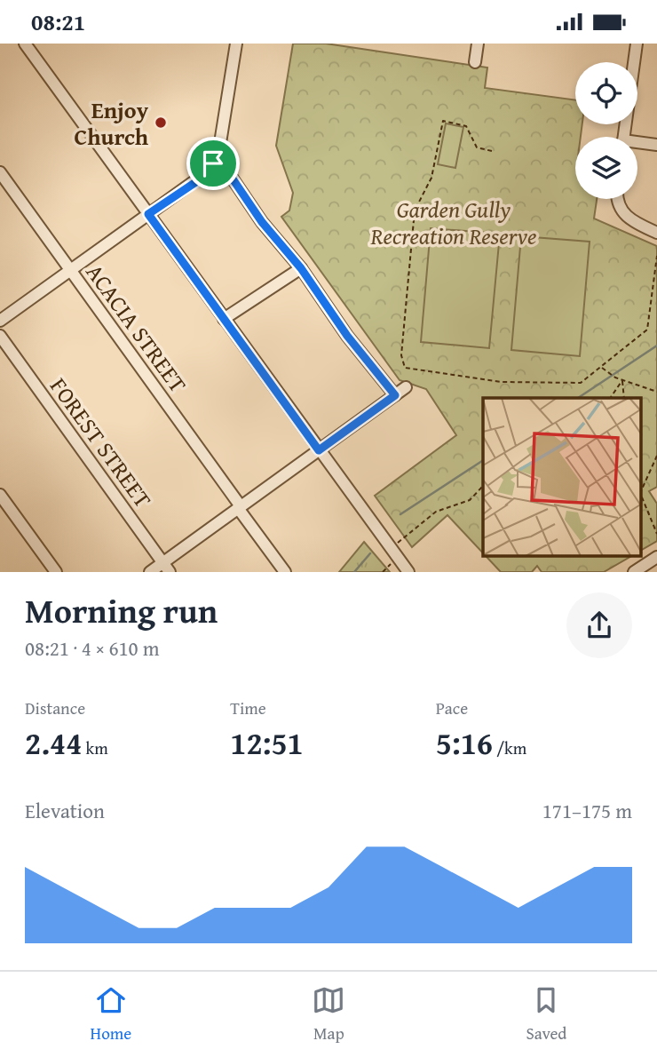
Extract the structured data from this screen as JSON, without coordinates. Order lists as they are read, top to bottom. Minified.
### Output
{"streets":{"street":["ACACIA STREET","FOREST STREET"]},"parks":["Garden Gully Recreation Reserve"],"places":["Enjoy Church"],"page":{"status":"08:21","heading":["Morning run","08:21 · 4 × 610 m"],"stats":[["Distance","2.44 km"],["Time","12:51"],["Pace","5:16 /km"]],"chart":["Elevation","171–175 m"],"tabs":["Home","Map","Saved"]}}
